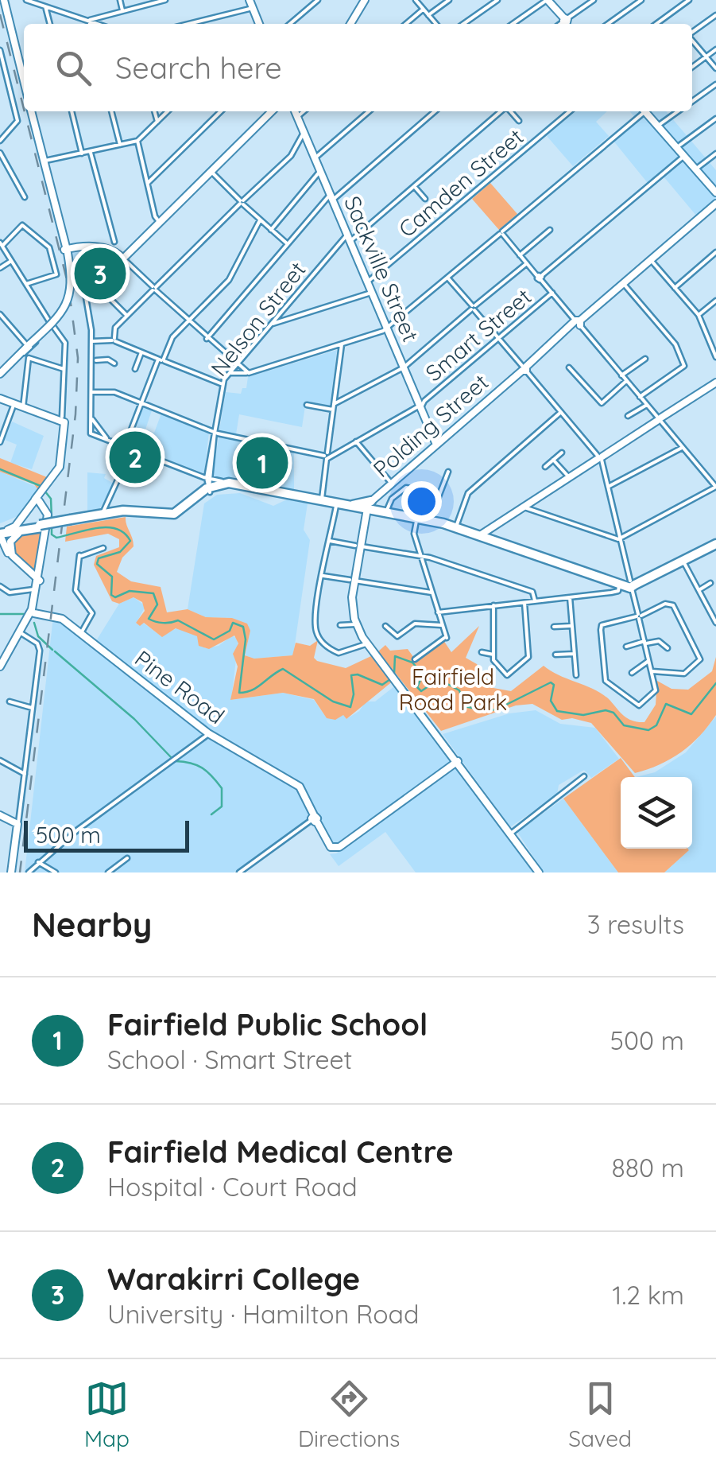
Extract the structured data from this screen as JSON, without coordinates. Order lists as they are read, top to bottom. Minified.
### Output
{"streets":{"main road":["Sackville Street","Polding Street","Pine Road"],"street":["Camden Street","Nelson Street","Smart Street"]},"crossings":[["Camden Street","Sackville Street"],["Sackville Street","Nelson Street"],["Sackville Street","Smart Street"],["Sackville Street","Polding Street"]],"parks":["Fairfield Road Park"],"scale_bar":"500 m","page":{"search":"Search here","pins":["3","2","1"],"scale":"500 m","heading":["Nearby","3 results"],"list":[{"mark":"1","name":"Fairfield Public School","note":"School · Smart Street","value":"500 m"},{"mark":"2","name":"Fairfield Medical Centre","note":"Hospital · Court Road","value":"880 m"},{"mark":"3","name":"Warakirri College","note":"University · Hamilton Road","value":"1.2 km"}],"nav":["Map","Directions","Saved"]}}
